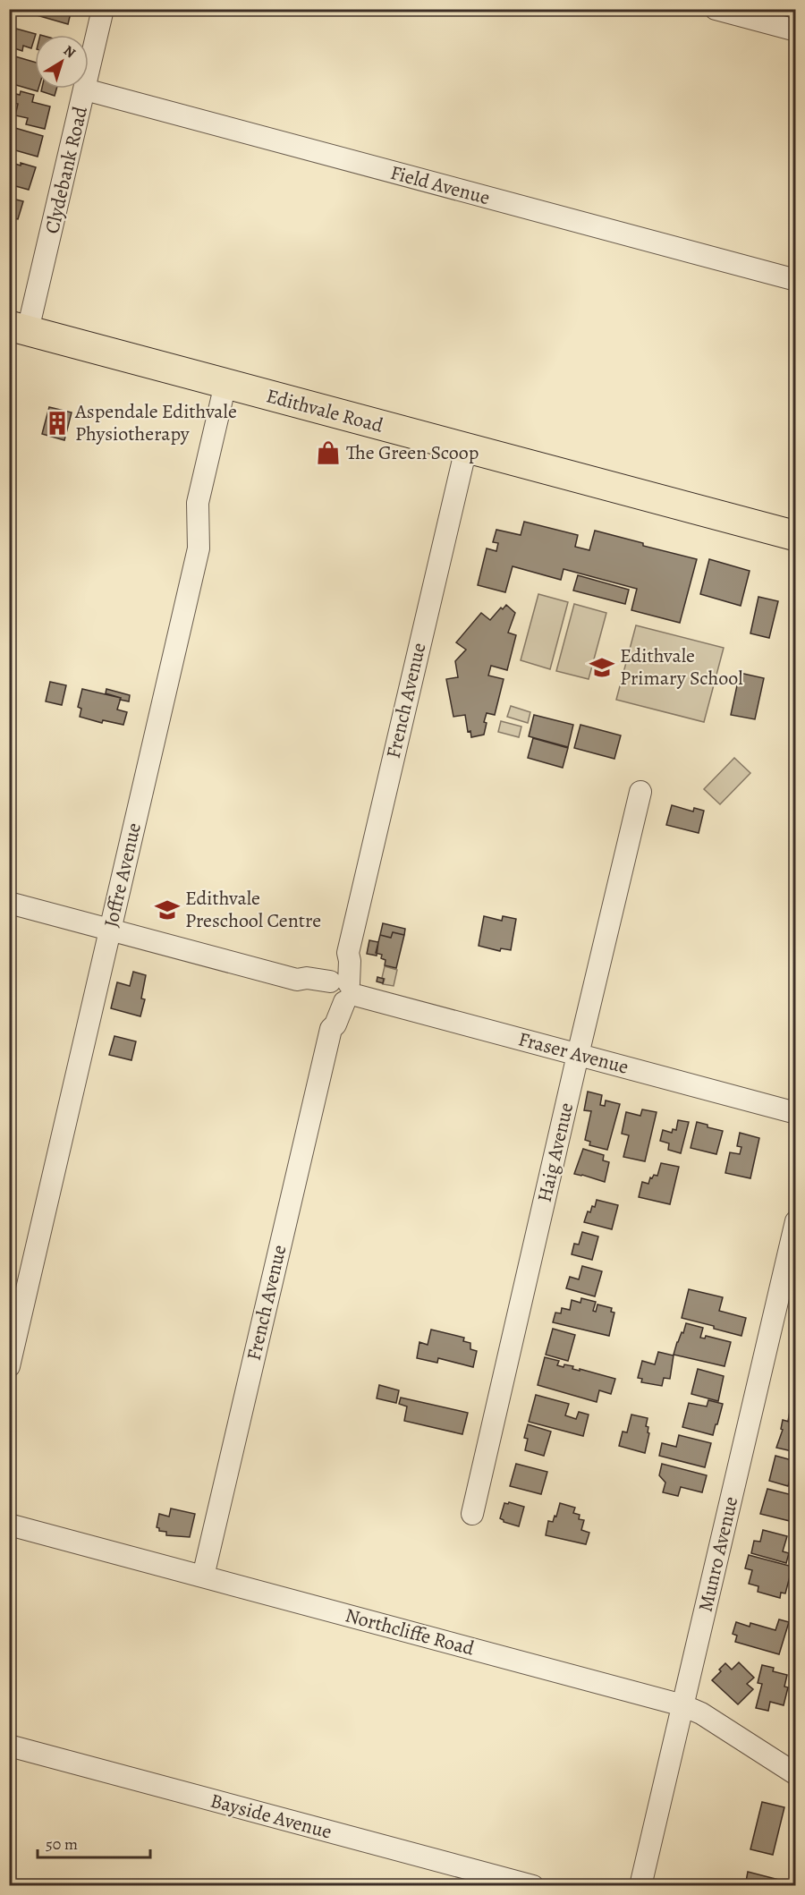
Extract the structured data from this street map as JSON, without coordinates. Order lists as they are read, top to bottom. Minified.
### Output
{"streets":{"highway":["Edithvale Road"],"street":["Clydebank Road","Field Avenue","French Avenue","Joffre Avenue","Fraser Avenue","Haig Avenue","Munro Avenue","Northcliffe Road","Bayside Avenue"]},"crossings":[["Clydebank Road","Field Avenue"],["Clydebank Road","Edithvale Road"],["Edithvale Road","French Avenue"],["Edithvale Road","Joffre Avenue"],["French Avenue","Fraser Avenue"],["French Avenue","Northcliffe Road"],["Joffre Avenue","Fraser Avenue"],["Fraser Avenue","Haig Avenue"],["Munro Avenue","Northcliffe Road"]],"places":{"building":["Aspendale Edithvale Physiotherapy"],"shop":["The Green Scoop"],"school or university":["Edithvale Primary School","Edithvale Preschool Centre"]},"scale_bar":"50 m","north":"top right"}
